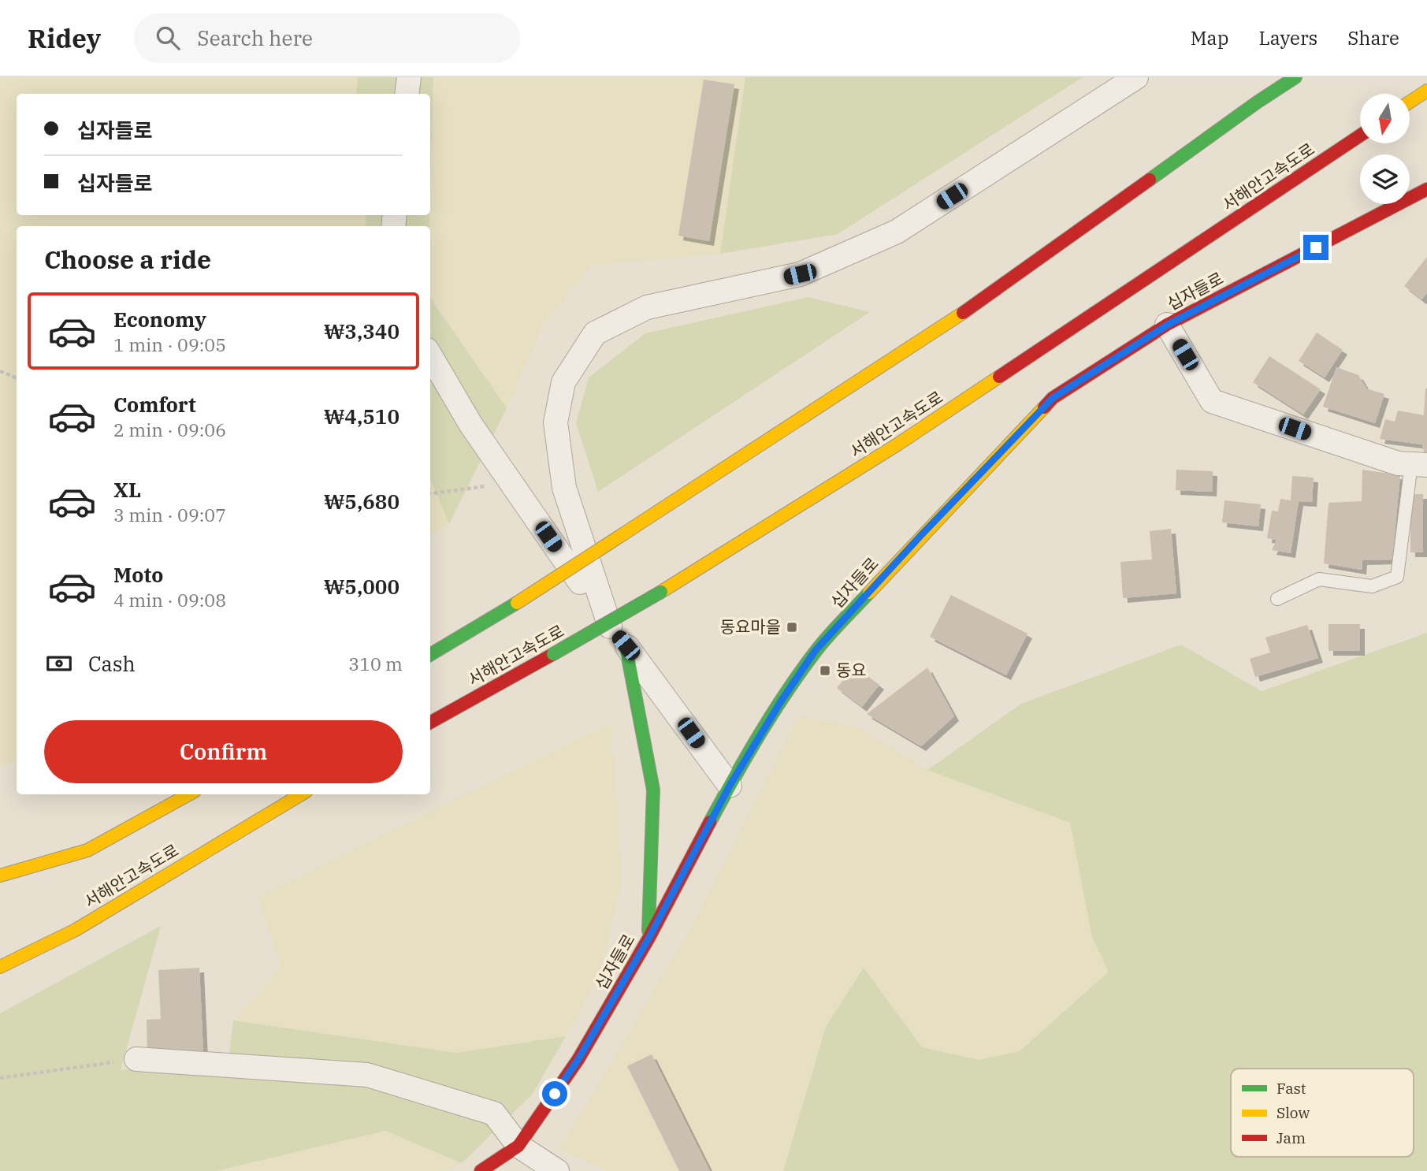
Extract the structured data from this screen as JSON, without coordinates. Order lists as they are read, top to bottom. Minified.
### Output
{"streets":{"main road":["서해안고속도로","십자들로"]},"places":{"transit":["동요마을","동요"]},"legend":["Fast","Slow","Jam"],"north":"bottom","page":{"header":"Ridey","search":"Search here","nav":["Map","Layers","Share"],"banner":["십자들로","십자들로"],"heading":"Choose a ride","list":[{"name":"Economy","note":"1 min · 09:05","value":"₩3,340"},{"name":"Comfort","note":"2 min · 09:06","value":"₩4,510"},{"name":"XL","note":"3 min · 09:07","value":"₩5,680"},{"name":"Moto","note":"4 min · 09:08","value":"₩5,000"}],"pay":["Cash","310 m"],"buttons":"Confirm"}}
